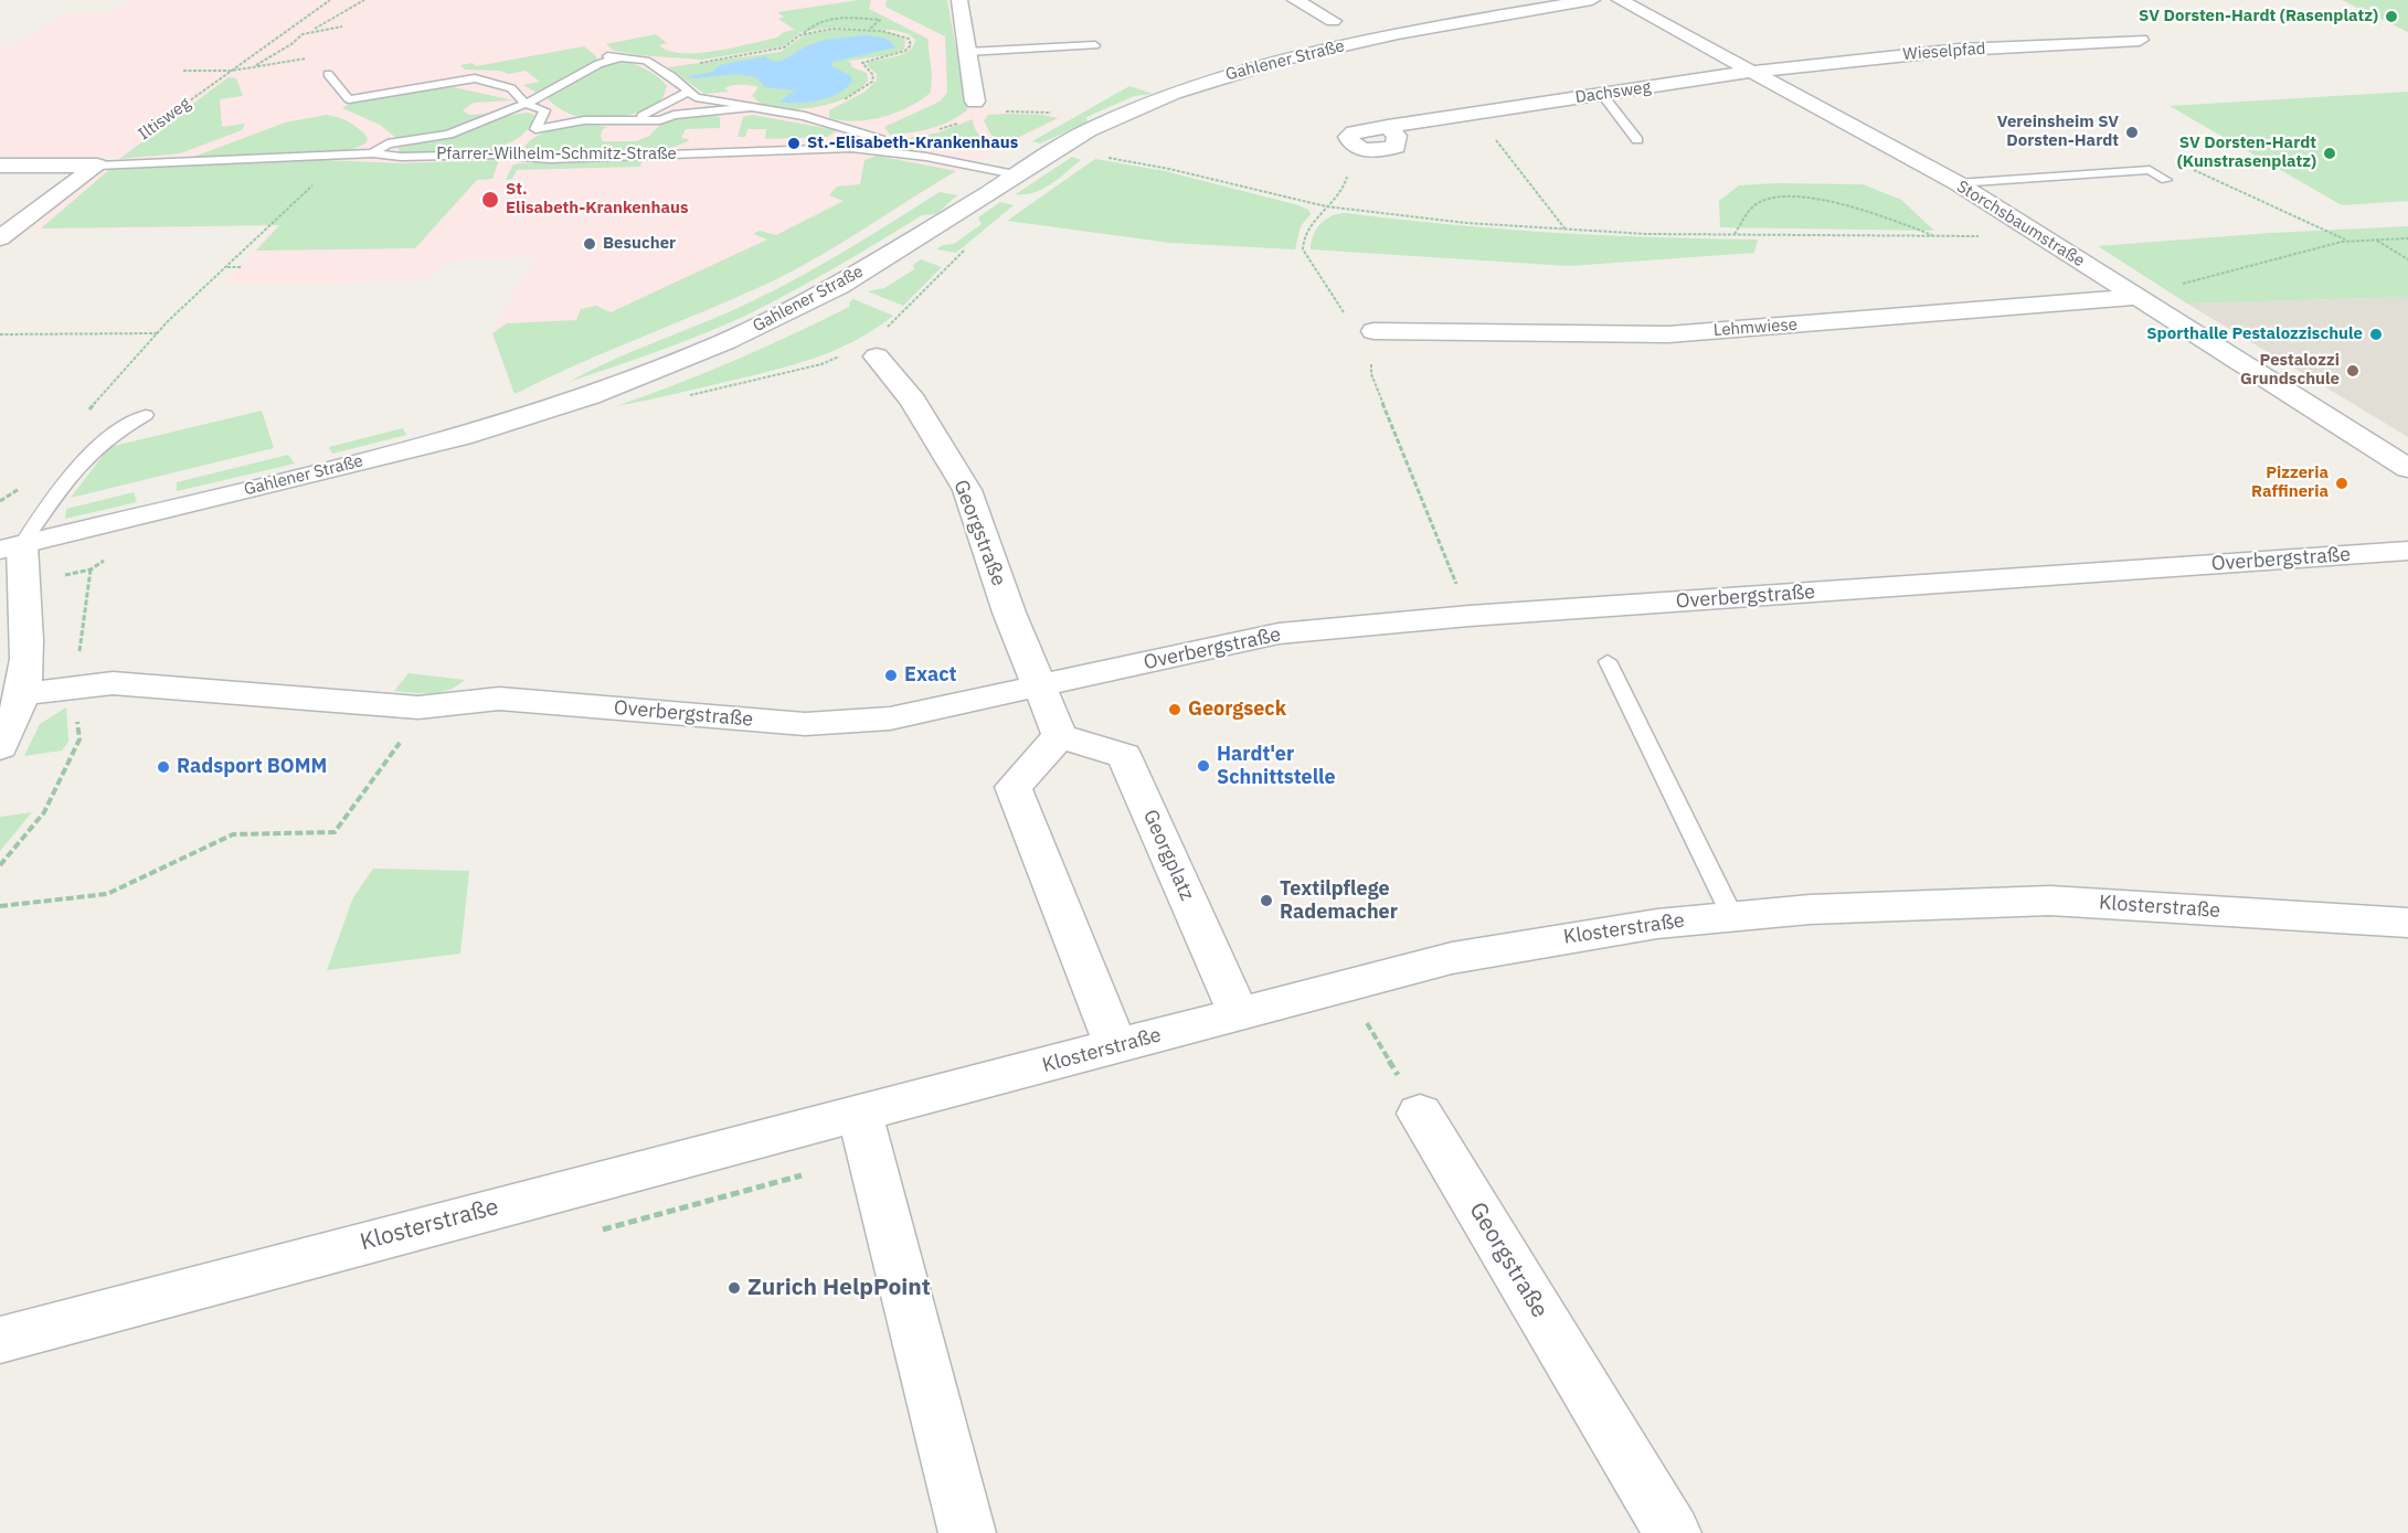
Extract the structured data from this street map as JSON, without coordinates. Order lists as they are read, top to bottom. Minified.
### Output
{"streets":{"street":["Wieselpfad","Gahlener Straße","Dachsweg","Storchsbaumstraße","Lehmwiese","Georgstraße","Overbergstraße","Georgplatz","Klosterstraße"],"lane":["Pfarrer-Wilhelm-Schmitz-Straße"],"path":["Iltisweg"]},"crossings":[["Wieselpfad","Dachsweg"],["Wieselpfad","Storchsbaumstraße"],["Gahlener Straße","Pfarrer-Wilhelm-Schmitz-Straße"],["Dachsweg","Storchsbaumstraße"],["Iltisweg","Pfarrer-Wilhelm-Schmitz-Straße"],["Storchsbaumstraße","Lehmwiese"],["Georgstraße","Overbergstraße"],["Georgplatz","Klosterstraße"]],"places":["SV Dorsten-Hardt (Rasenplatz)","Vereinsheim SV Dorsten-Hardt","St.-Elisabeth-Krankenhaus","SV Dorsten-Hardt (Kunstrasenplatz)","St. Elisabeth-Krankenhaus","Besucher","Sporthalle Pestalozzischule","Pestalozzi Grundschule","Pizzeria Raffineria","Exact","Georgseck","Hardt'er Schnittstelle","Radsport BOMM","Textilpflege Rademacher","Zurich HelpPoint"]}
